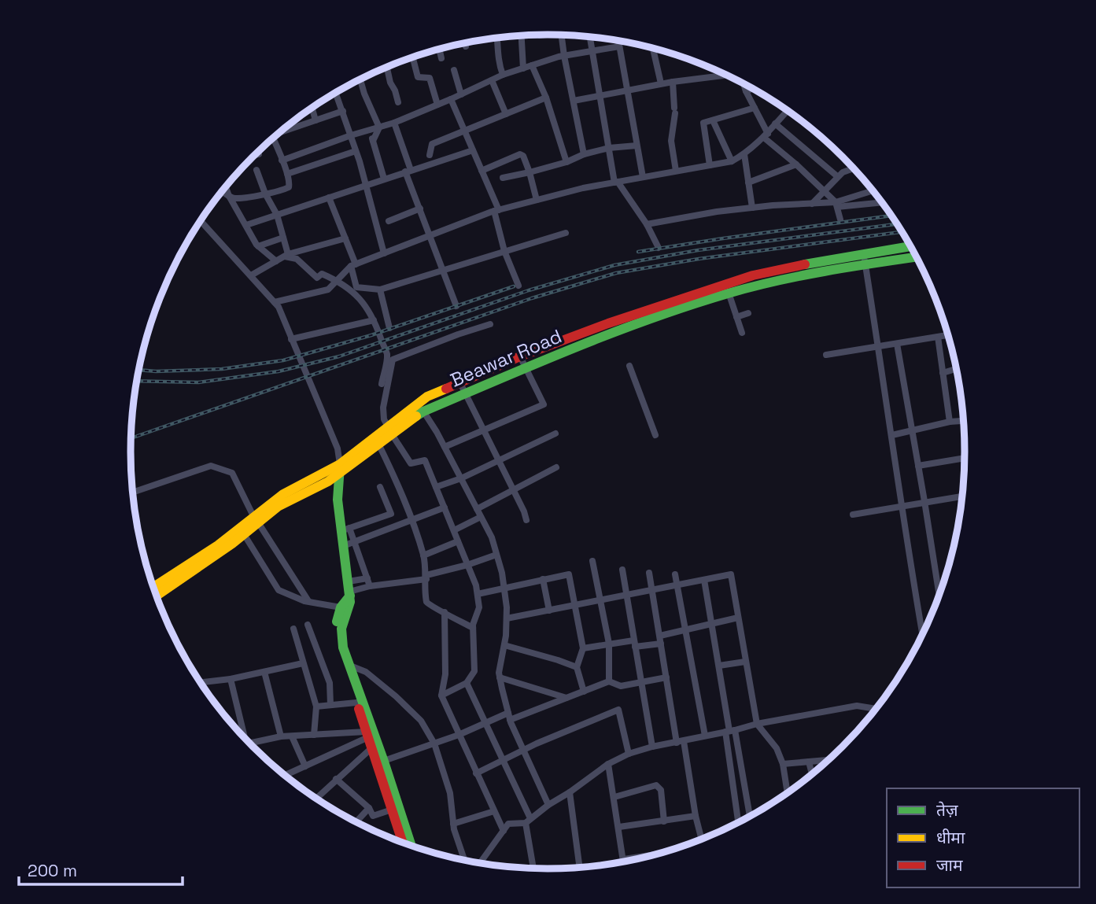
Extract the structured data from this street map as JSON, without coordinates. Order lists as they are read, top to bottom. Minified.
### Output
{"streets":{"main road":["Beawar Road"]},"legend":["तेज़","धीमा","जाम"],"scale_bar":"200 m"}
